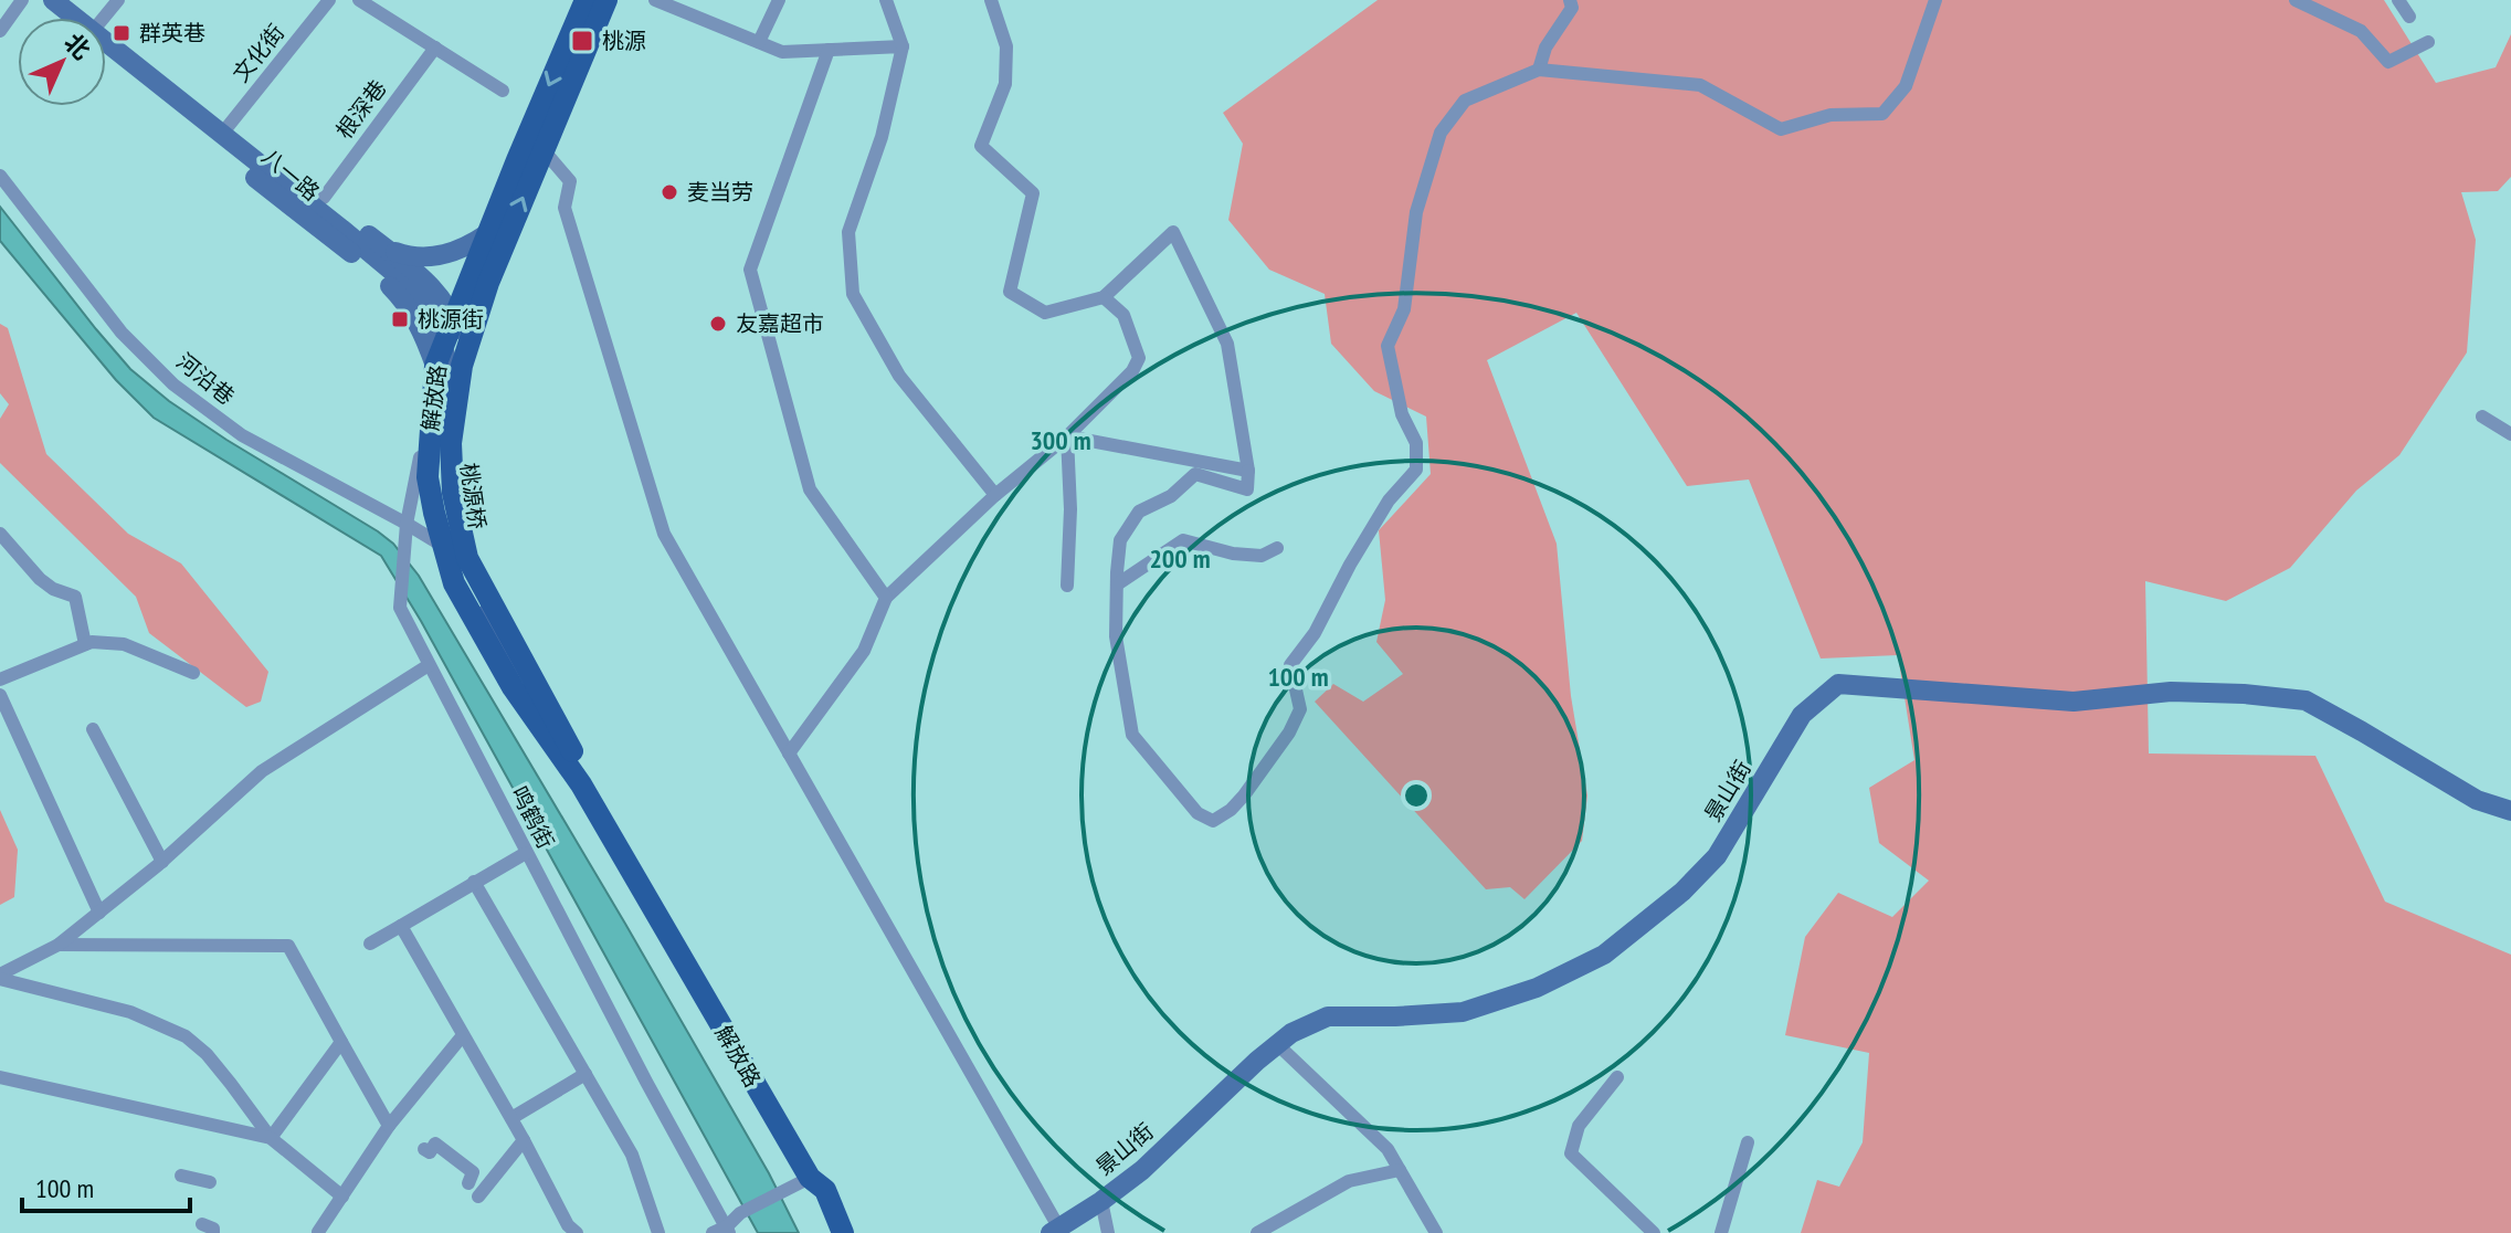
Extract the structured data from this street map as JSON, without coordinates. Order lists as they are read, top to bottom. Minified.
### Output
{"streets":{"main road":["八一路","解放路","桃源桥","景山街"],"street":["文化街","根深巷","河沿巷","鸣鹤街"]},"crossings":[["文化街","八一路"],["文化街","桃源桥"],["八一路","解放路"],["八一路","桃源桥"],["河沿巷","解放路"],["河沿巷","鸣鹤街"],["解放路","桃源桥"],["解放路","鸣鹤街"]],"places":{"transit":["群英巷","桃源","桃源街"],"other":["麦当劳","友嘉超市"]},"scale_bar":"100 m","north":"top right","rings":["300 m","200 m","100 m"]}
